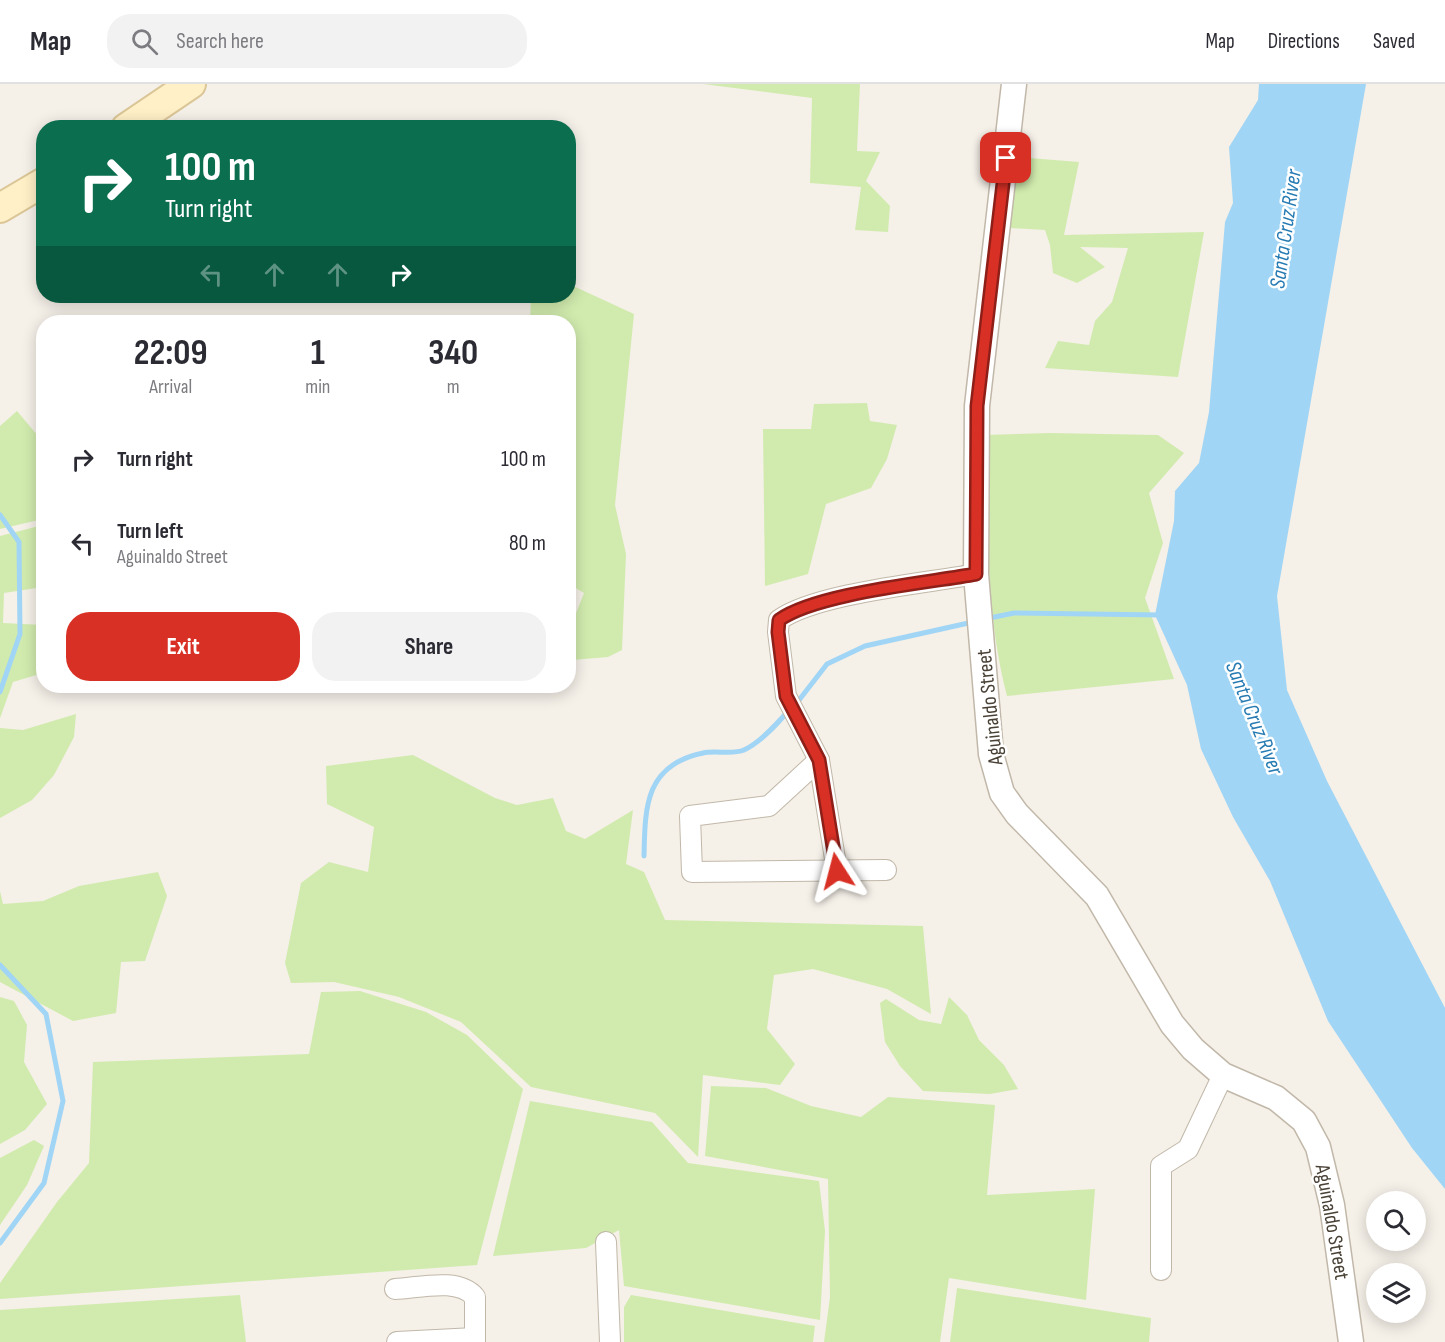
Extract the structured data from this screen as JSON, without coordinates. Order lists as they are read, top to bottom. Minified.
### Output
{"streets":{"street":["Aguinaldo Street"]},"water":["Santa Cruz River"],"page":{"header":"Map","search":"Search here","nav":["Map","Directions","Saved"],"turn":["100 m","Turn right"],"eta":["22:09","Arrival","1","min","340","m"],"list":[{"name":"Turn right","value":"100 m"},{"name":"Turn left","note":"Aguinaldo Street","value":"80 m"}],"buttons":["Exit","Share"]}}
